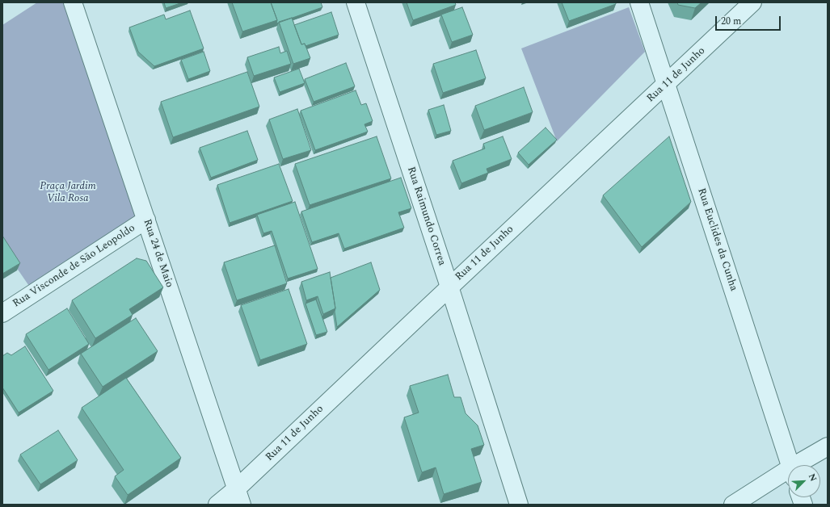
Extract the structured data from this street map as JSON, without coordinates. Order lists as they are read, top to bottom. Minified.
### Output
{"streets":{"street":["Rua 11 de Junho","Rua Raimundo Correa","Rua Euclides da Cunha","Rua 24 de Maio","Rua Visconde de São Leopoldo"]},"crossings":[["Rua 11 de Junho","Rua Raimundo Correa"],["Rua 11 de Junho","Rua Euclides da Cunha"],["Rua 11 de Junho","Rua 24 de Maio"],["Rua 24 de Maio","Rua Visconde de São Leopoldo"]],"parks":["Praça Jardim Vila Rosa"],"scale_bar":"20 m","north":"top right"}
